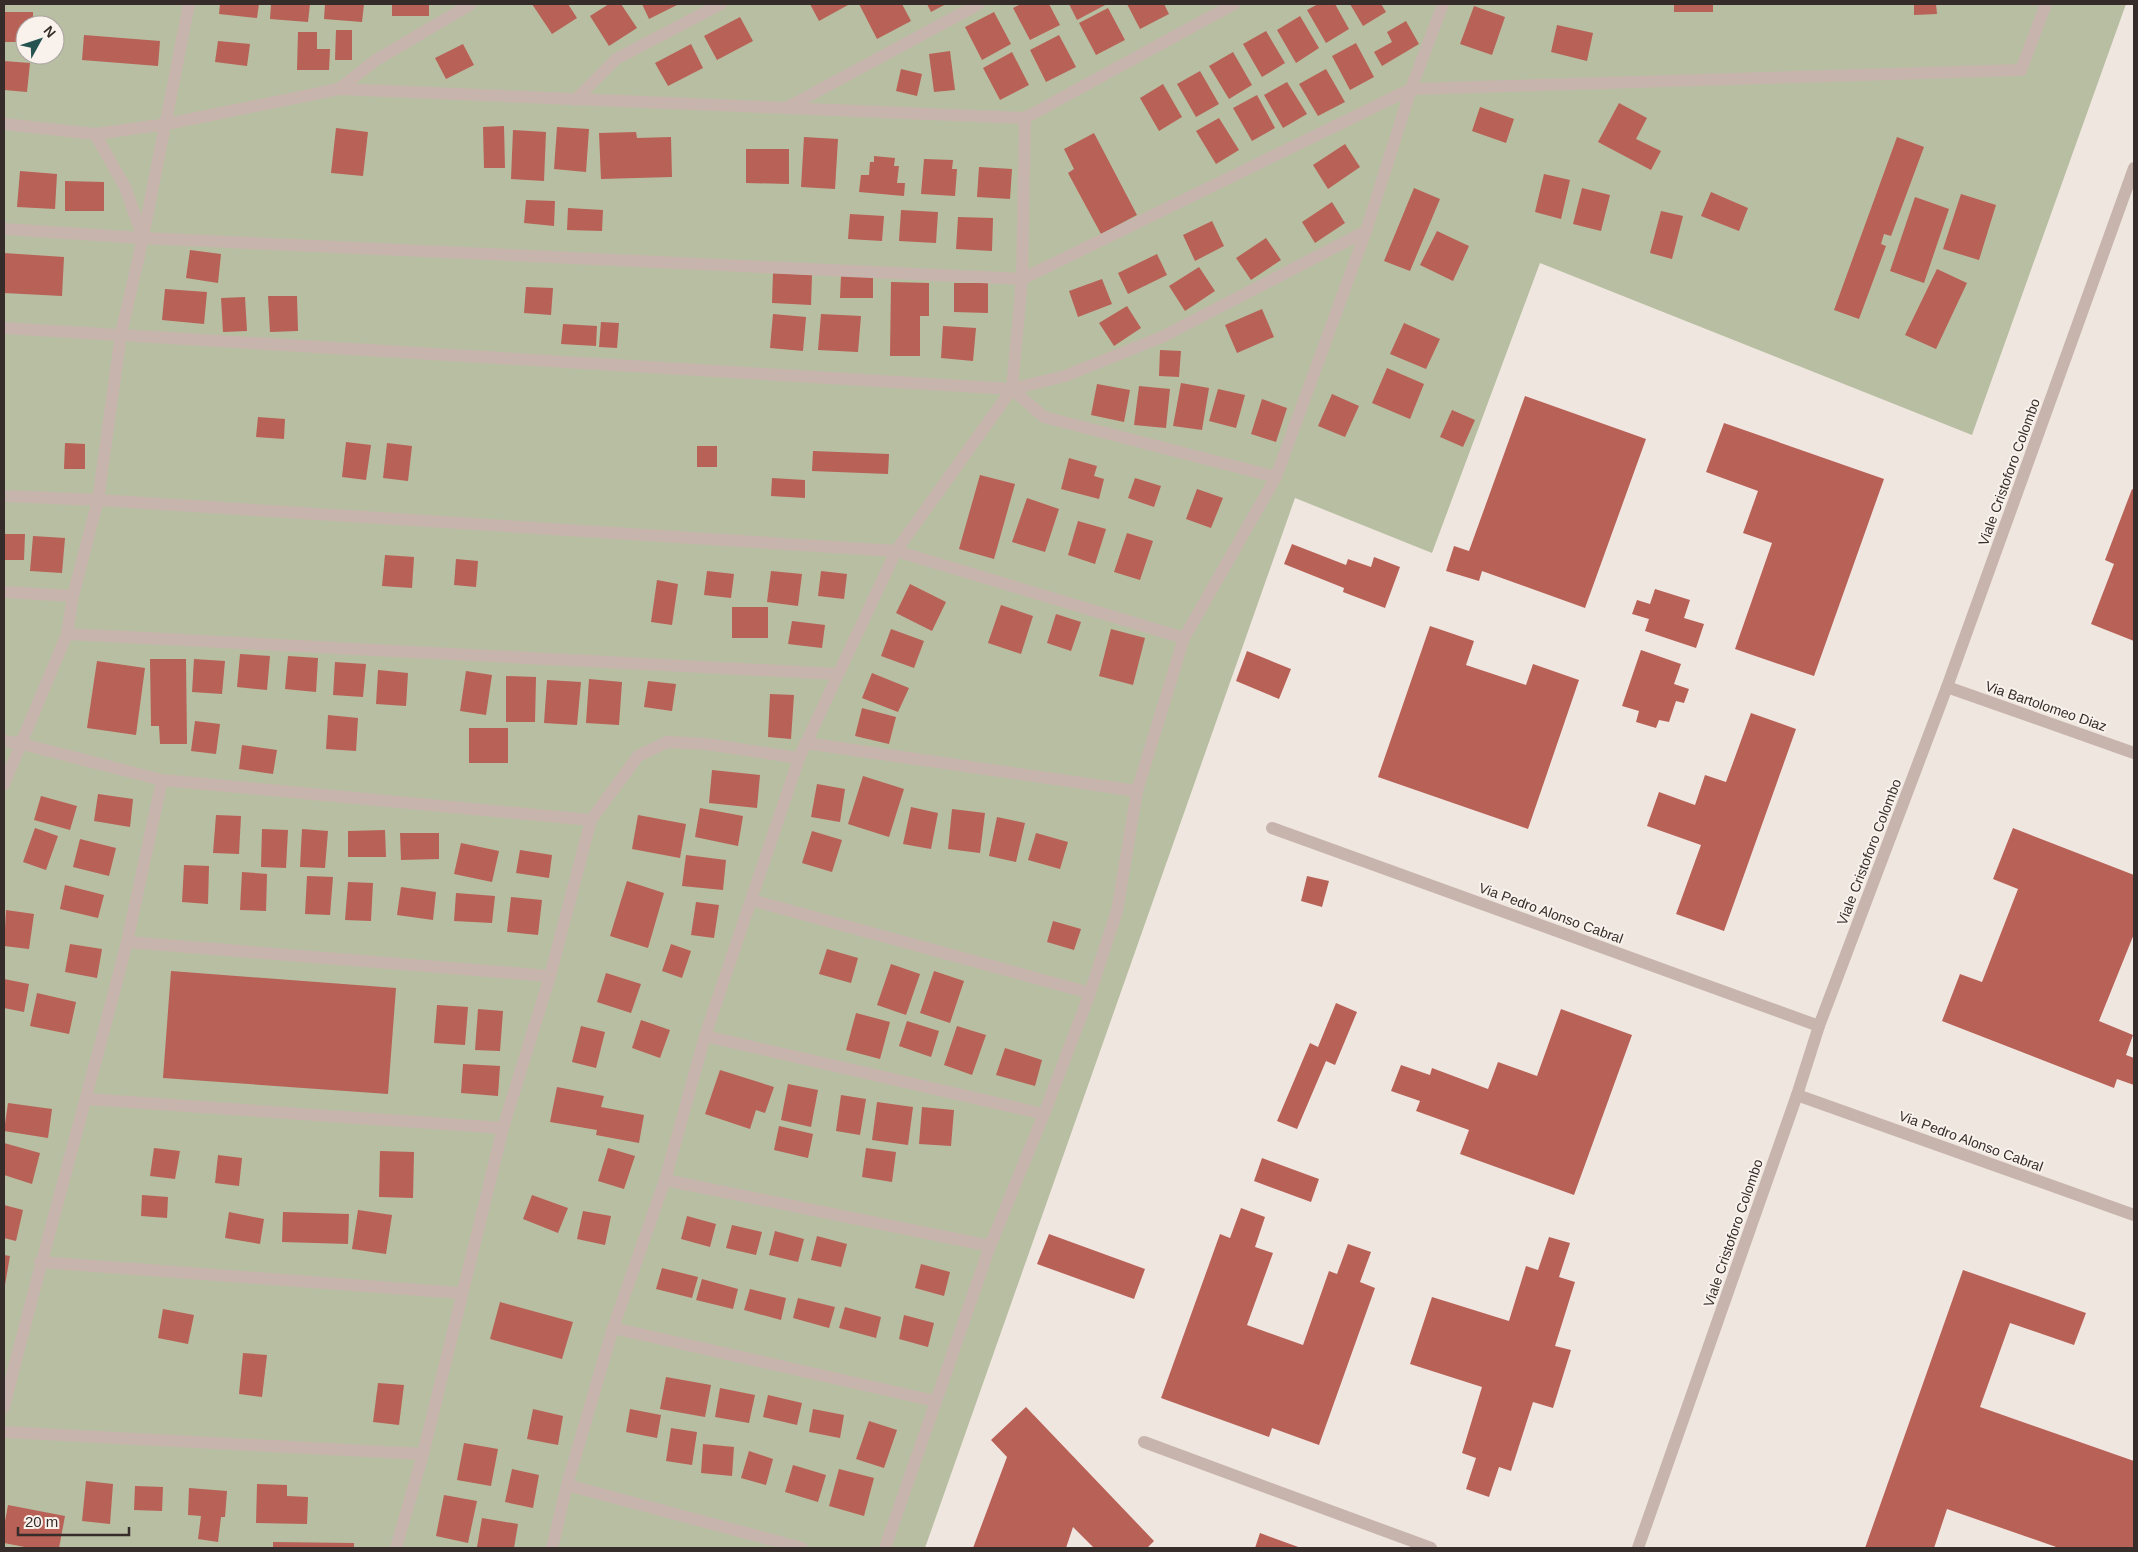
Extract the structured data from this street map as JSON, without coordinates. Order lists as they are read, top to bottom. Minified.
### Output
{"streets":{"street":["Viale Cristoforo Colombo","Via Bartolomeo Diaz","Via Pedro Alonso Cabral"]},"crossings":[["Viale Cristoforo Colombo","Via Bartolomeo Diaz"],["Viale Cristoforo Colombo","Via Pedro Alonso Cabral"]],"scale_bar":"20 m","north":"top right"}
